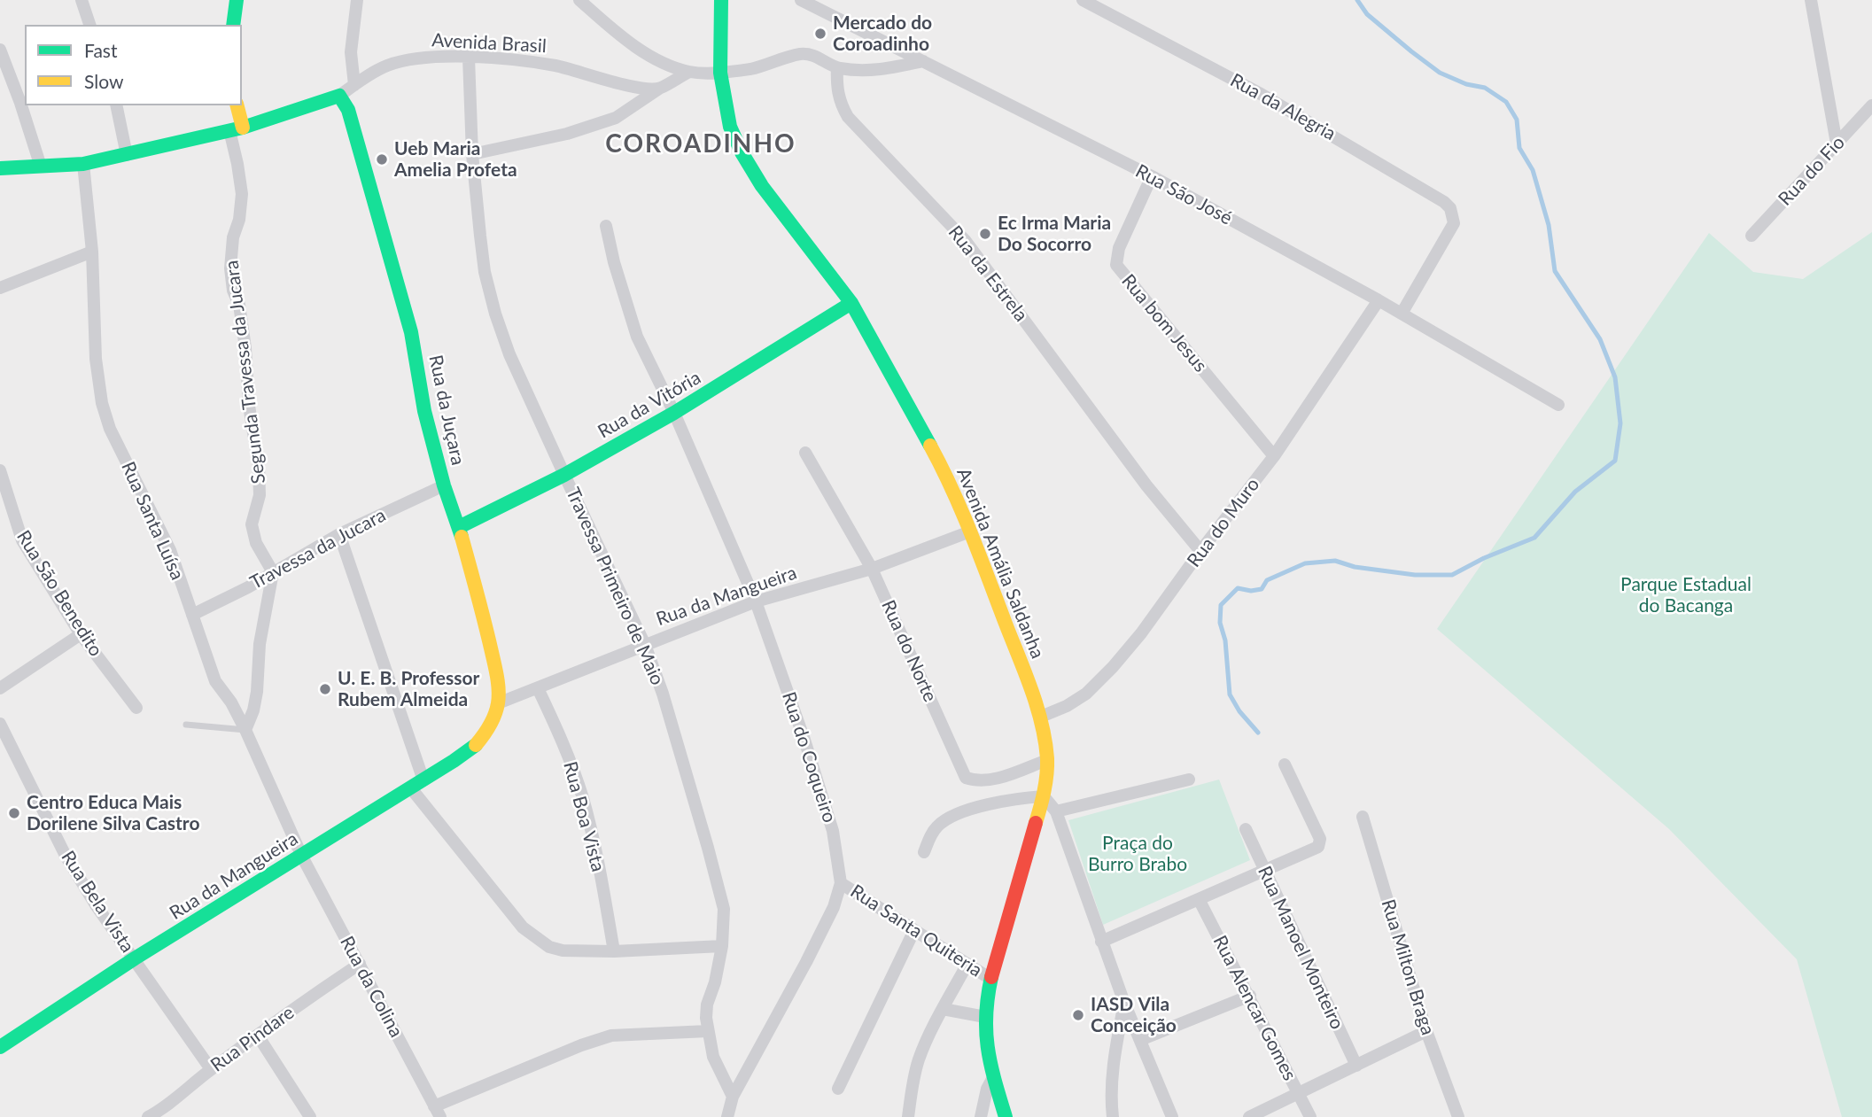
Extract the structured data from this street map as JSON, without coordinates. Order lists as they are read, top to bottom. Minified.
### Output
{"streets":{"street":["Avenida Brasil","Rua da Alegria","Rua do Fio","Rua São José","Rua da Estrela","Rua bom Jesus","Segunda Travessa da Jucara","Rua da Vitória","Rua da Juçara","Rua Santa Luísa","Rua do Muro","Travessa da Jucara","Avenida Amália Saldanha","Travessa Primeiro de Maio","Rua São Benedito","Rua da Mangueira","Rua do Norte","Rua do Coqueiro","Rua Boa Vista","Rua Bela Vista","Rua Santa Quiteria","Rua Manoel Monteiro","Rua Milton Braga","Rua da Colina","Rua Alencar Gomes","Rua Pindare"]},"crossings":[["Avenida Brasil","Segunda Travessa da Jucara"],["Avenida Brasil","Rua da Juçara"],["Avenida Brasil","Rua Santa Luísa"],["Avenida Brasil","Travessa Primeiro de Maio"],["Rua da Alegria","Rua São José"],["Rua São José","Rua bom Jesus"],["Rua São José","Rua do Muro"],["Rua da Estrela","Rua do Muro"],["Rua bom Jesus","Rua do Muro"],["Segunda Travessa da Jucara","Travessa da Jucara"],["Rua da Vitória","Rua da Juçara"],["Rua da Vitória","Avenida Amália Saldanha"],["Rua da Vitória","Travessa Primeiro de Maio"],["Rua da Vitória","Rua do Coqueiro"],["Rua da Juçara","Travessa da Jucara"],["Rua da Juçara","Rua da Mangueira"],["Rua Santa Luísa","Travessa da Jucara"],["Rua Santa Luísa","Rua da Mangueira"],["Rua Santa Luísa","Rua da Colina"],["Rua do Muro","Avenida Amália Saldanha"],["Avenida Amália Saldanha","Rua da Mangueira"],["Avenida Amália Saldanha","Rua do Norte"],["Avenida Amália Saldanha","Rua Santa Quiteria"],["Travessa Primeiro de Maio","Rua da Mangueira"],["Travessa Primeiro de Maio","Rua do Coqueiro"],["Rua da Mangueira","Rua do Norte"],["Rua da Mangueira","Rua do Coqueiro"],["Rua da Mangueira","Rua Boa Vista"],["Rua da Mangueira","Rua Bela Vista"],["Rua da Mangueira","Rua da Colina"],["Rua do Coqueiro","Rua Santa Quiteria"],["Rua Bela Vista","Rua Pindare"],["Rua da Colina","Rua Pindare"]],"districts":["COROADINHO"],"parks":["Parque Estadual do Bacanga","Praça do Burro Brabo"],"places":["Mercado do Coroadinho","Ueb Maria Amelia Profeta","Ec Irma Maria Do Socorro","U. E. B. Professor Rubem Almeida","Centro Educa Mais Dorilene Silva Castro","IASD Vila Conceição"],"legend":["Fast","Slow"]}
